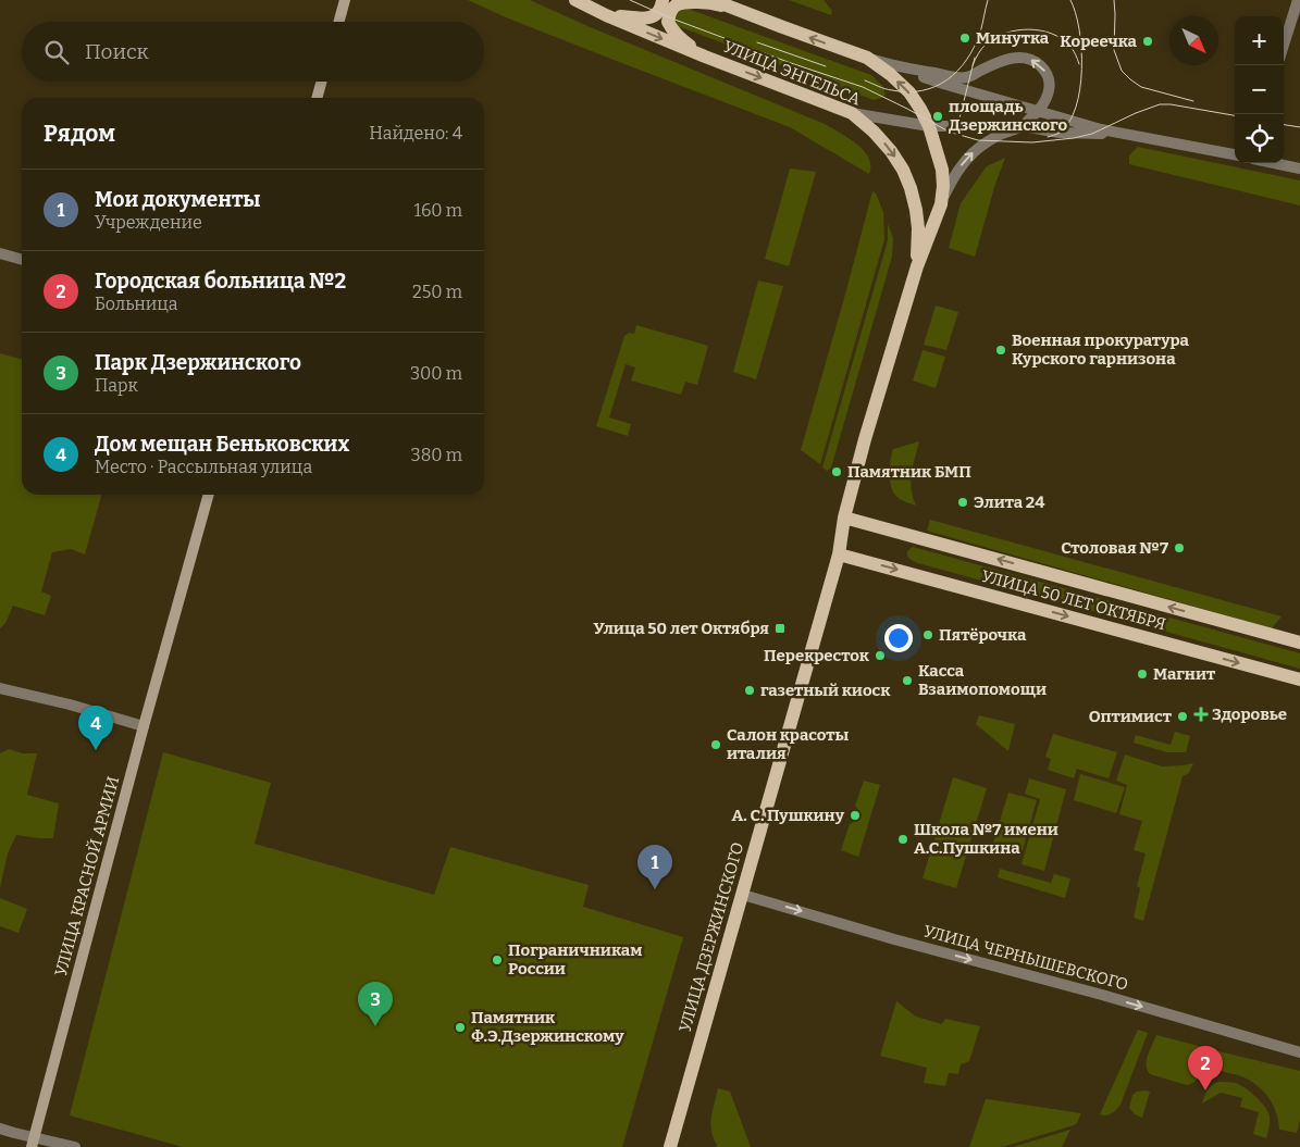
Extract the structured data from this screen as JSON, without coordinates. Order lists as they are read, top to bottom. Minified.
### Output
{"streets":{"main road":["УЛИЦА ЭНГЕЛЬСА","УЛИЦА 50 ЛЕТ ОКТЯБРЯ","УЛИЦА КРАСНОЙ АРМИИ","УЛИЦА ДЗЕРЖИНСКОГО"],"street":["УЛИЦА ЧЕРНЫШЕВСКОГО"]},"crossings":[["УЛИЦА ЭНГЕЛЬСА","УЛИЦА ДЗЕРЖИНСКОГО"],["УЛИЦА 50 ЛЕТ ОКТЯБРЯ","УЛИЦА ДЗЕРЖИНСКОГО"],["УЛИЦА ДЗЕРЖИНСКОГО","УЛИЦА ЧЕРНЫШЕВСКОГО"]],"one_way":["УЛИЦА ЧЕРНЫШЕВСКОГО"],"places":{"other":["Минутка","Кореечка","площадь Дзержинского","Военная прокуратура Курского гарнизона","Памятник БМП","Элита 24","Столовая №7","Пятёрочка","Перекресток","Магнит","Касса Взаимопомощи","газетный киоск","Оптимист","Салон красоты италия","А. С. Пушкину","Школа №7 имени А.С.Пушкина","Пограничникам России","Памятник Ф.Э.Дзержинскому"],"transit":["Улица 50 лет Октября"],"health":["Здоровье"]},"north":"bottom right","page":{"map_buttons":["+","−"],"search":"Поиск","heading":["Рядом","Найдено: 4"],"list":[{"mark":"1","name":"Мои документы","note":"Учреждение","value":"160 m"},{"mark":"2","name":"Городская больница №2","note":"Больница","value":"250 m"},{"mark":"3","name":"Парк Дзержинского","note":"Парк","value":"300 m"},{"mark":"4","name":"Дом мещан Беньковских","note":"Место · Рассыльная улица","value":"380 m"}],"pins":["4","1","3","2"]}}
